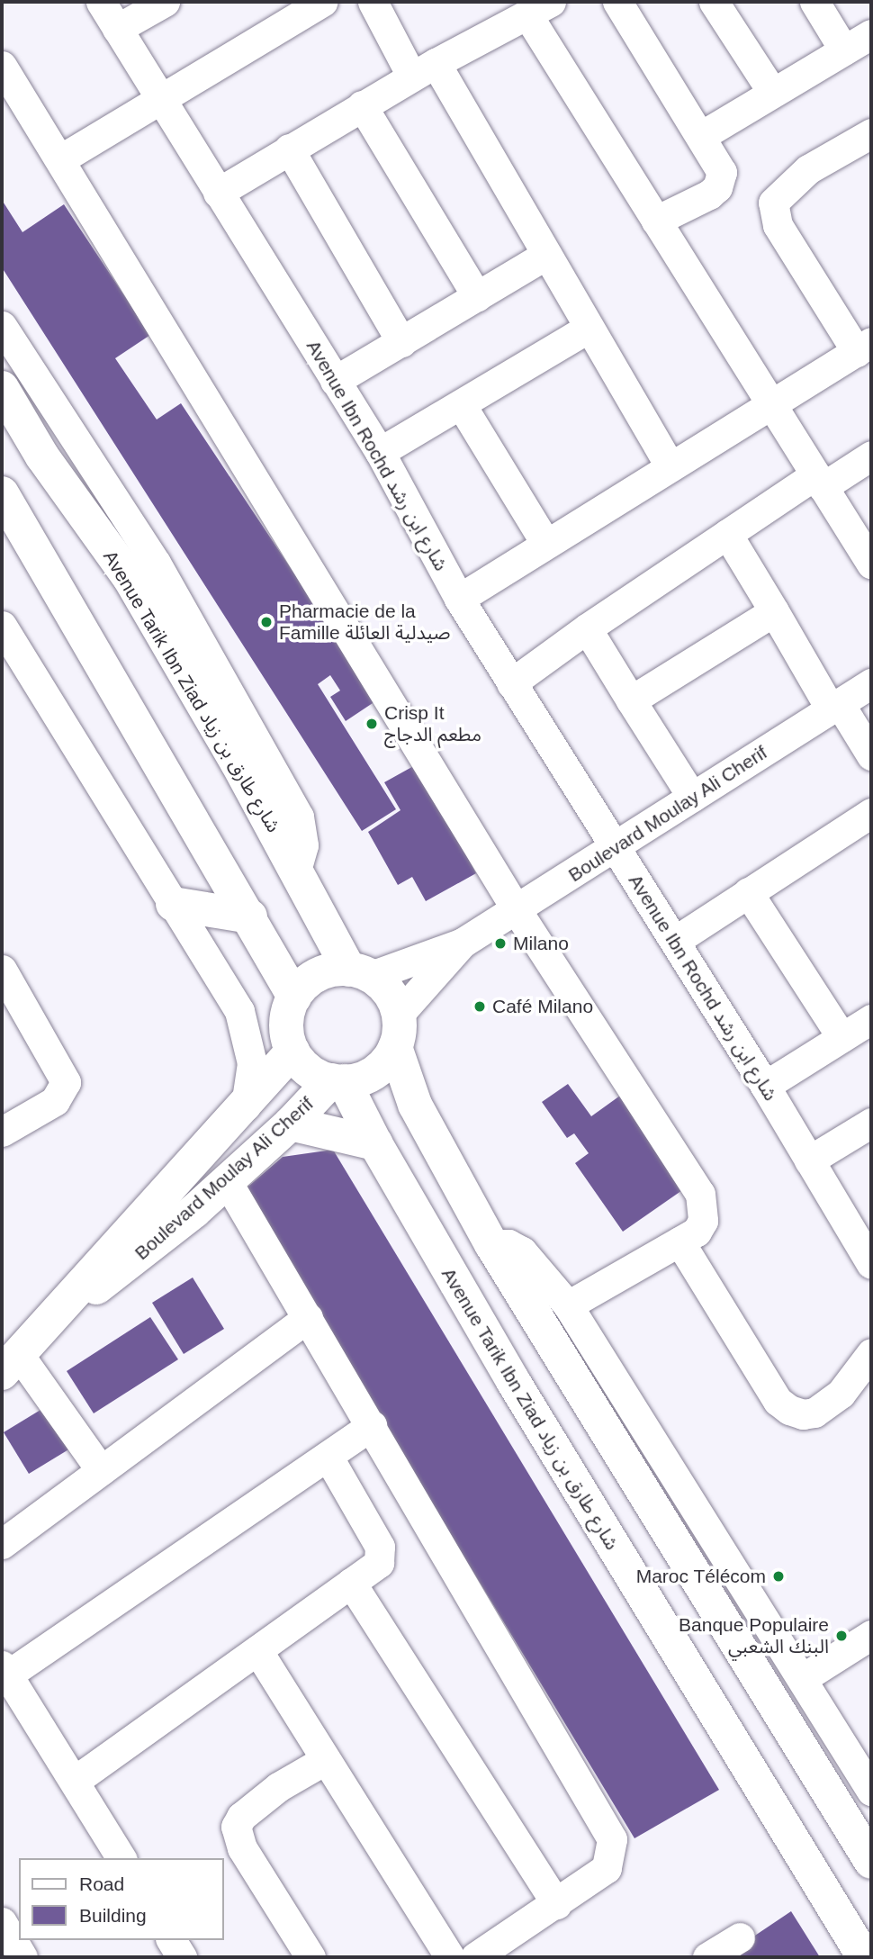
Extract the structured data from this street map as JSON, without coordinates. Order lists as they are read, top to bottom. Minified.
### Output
{"streets":{"main road":["Avenue Tarik Ibn Ziad شارع طارق بن زياد","Boulevard Moulay Ali Cherif"],"street":["Avenue Ibn Rochd شارع ابن رشد"]},"crossings":[["Avenue Ibn Rochd شارع ابن رشد","Boulevard Moulay Ali Cherif"],["Avenue Tarik Ibn Ziad شارع طارق بن زياد","Boulevard Moulay Ali Cherif"]],"places":["Pharmacie de la Famille صيدلية العائلة","Crisp It مطعم الدجاج","Milano","Café Milano","Maroc Télécom","Banque Populaire البنك الشعبي"],"legend":["Road","Building"]}
